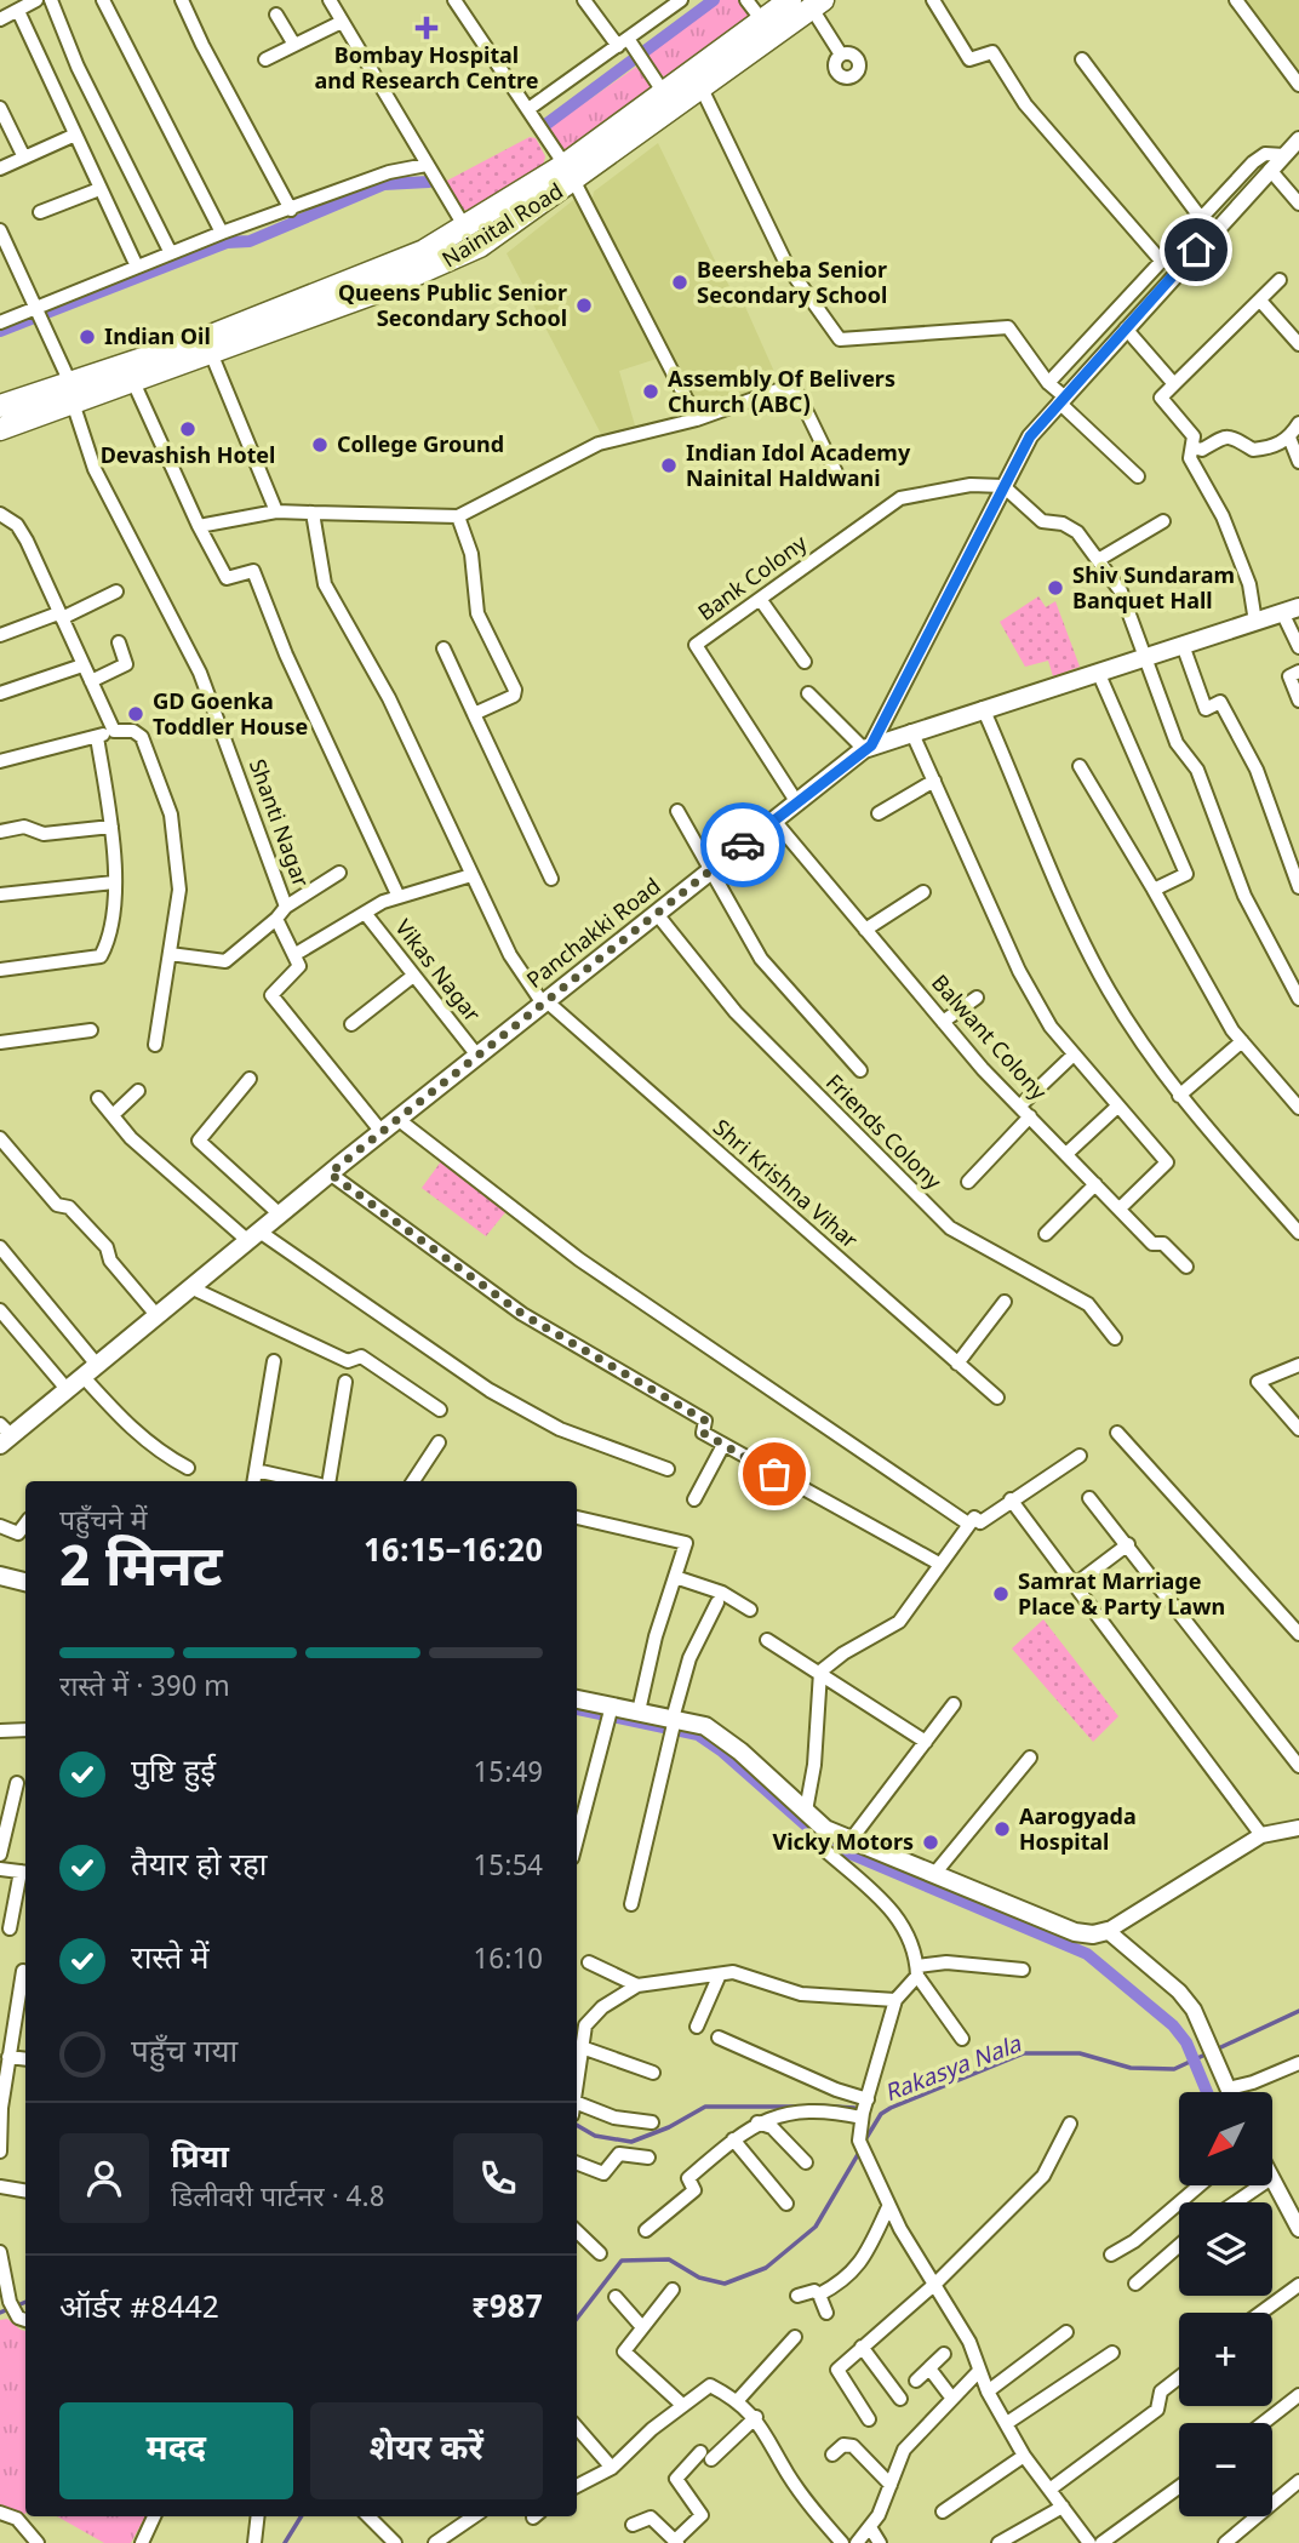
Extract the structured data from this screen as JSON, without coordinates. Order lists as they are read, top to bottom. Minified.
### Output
{"streets":{"highway":["Nainital Road"],"main road":["Panchakki Road"],"street":["Bank Colony","Shanti Nagar","Vikas Nagar","Balwant Colony","Friends Colony","Shri Krishna Vihar"]},"crossings":[["Nainital Road","Shanti Nagar"],["Bank Colony","Panchakki Road"],["Panchakki Road","Vikas Nagar"],["Panchakki Road","Balwant Colony"],["Panchakki Road","Friends Colony"],["Panchakki Road","Shri Krishna Vihar"]],"water":["Rakasya Nala"],"places":{"health":["Bombay Hospital and Research Centre"],"other":["Beersheba Senior Secondary School","Queens Public Senior Secondary School","Indian Oil","Assembly Of Belivers Church (ABC)","Devashish Hotel","College Ground","Indian Idol Academy Nainital Haldwani","Shiv Sundaram Banquet Hall","GD Goenka Toddler House","Samrat Marriage Place & Party Lawn","Aarogyada Hospital","Vicky Motors"]},"north":"bottom left","page":{"heading":["2 मिनट","पहुँचने में","16:15–16:20"],"panel":["प्रिया","डिलीवरी पार्टनर · 4.8","ऑर्डर #8442","₹987"],"bar":"रास्ते में · 390 m","list":[["पुष्टि हुई","15:49"],["तैयार हो रहा","15:54"],["रास्ते में","16:10"],"पहुँच गया"],"map_buttons":["+","−"],"buttons":["मदद","शेयर करें"]}}
